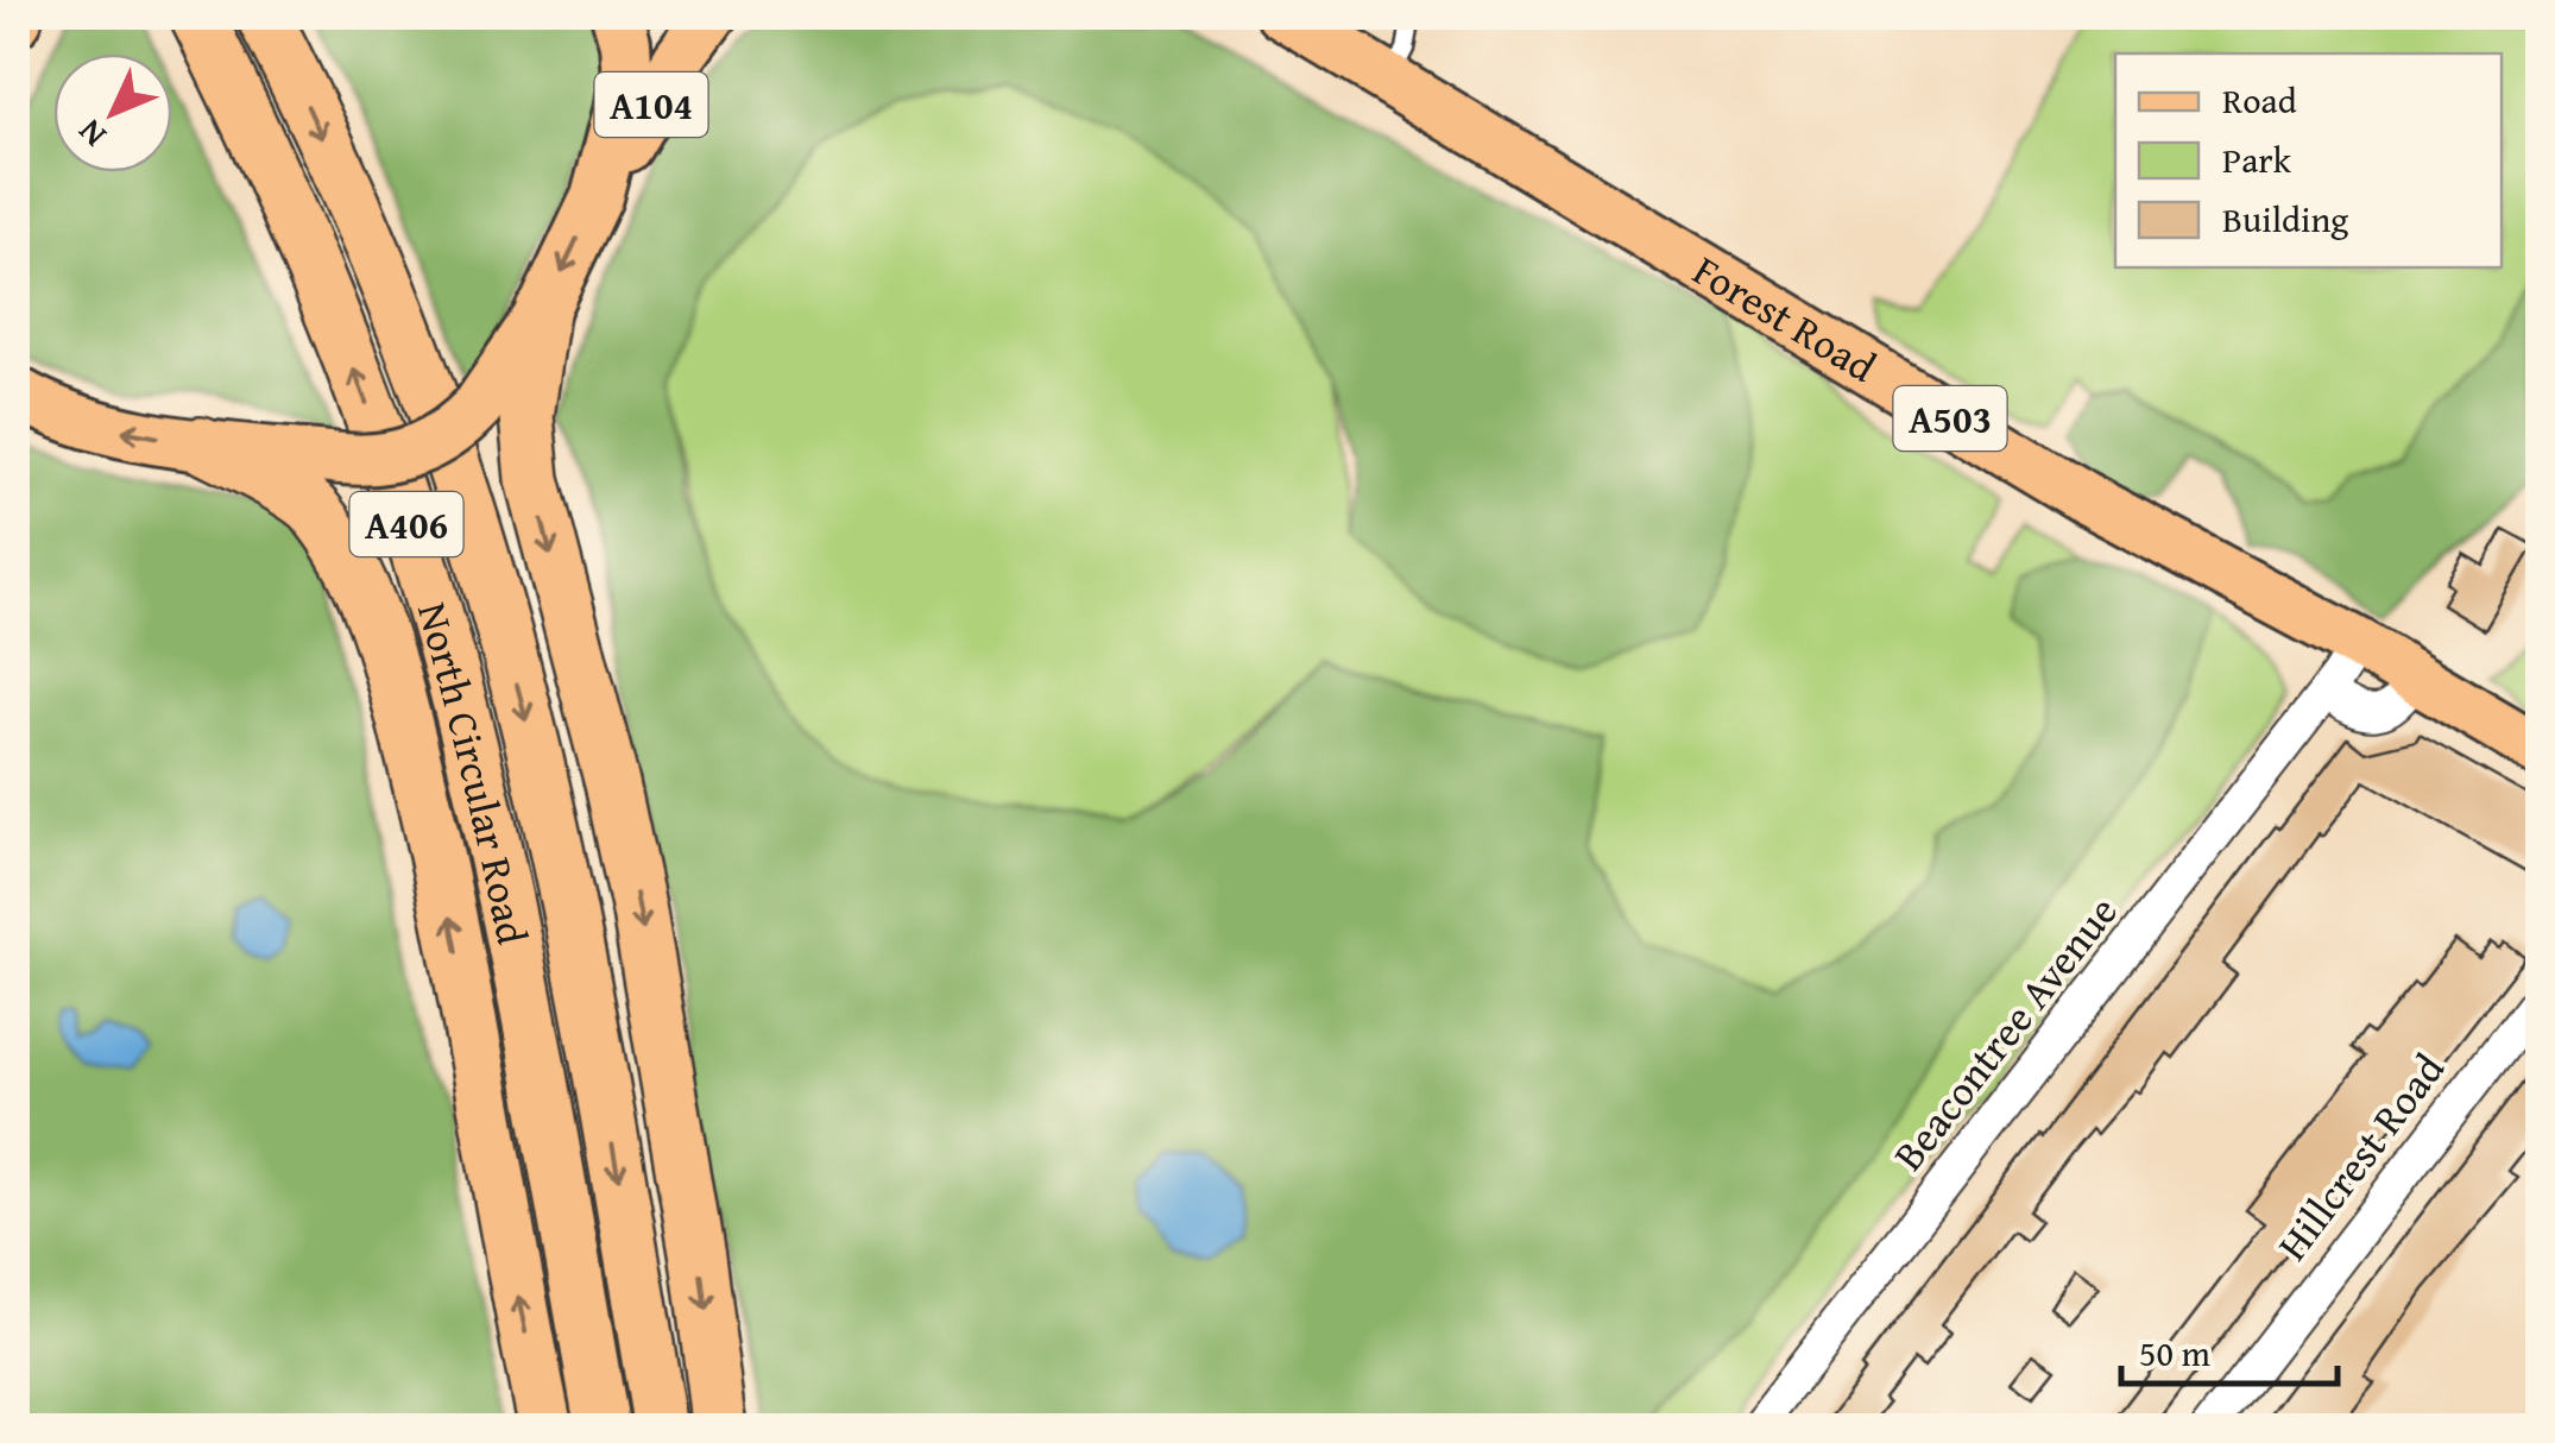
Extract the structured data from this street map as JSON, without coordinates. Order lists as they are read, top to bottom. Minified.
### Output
{"streets":{"highway":["A406","North Circular Road"],"main road":["A104","Forest Road","A503"],"street":["Beacontree Avenue","Hillcrest Road"]},"crossings":[["Forest Road","Beacontree Avenue"]],"legend":["Road","Park","Building"],"scale_bar":"50 m","north":"bottom left"}
